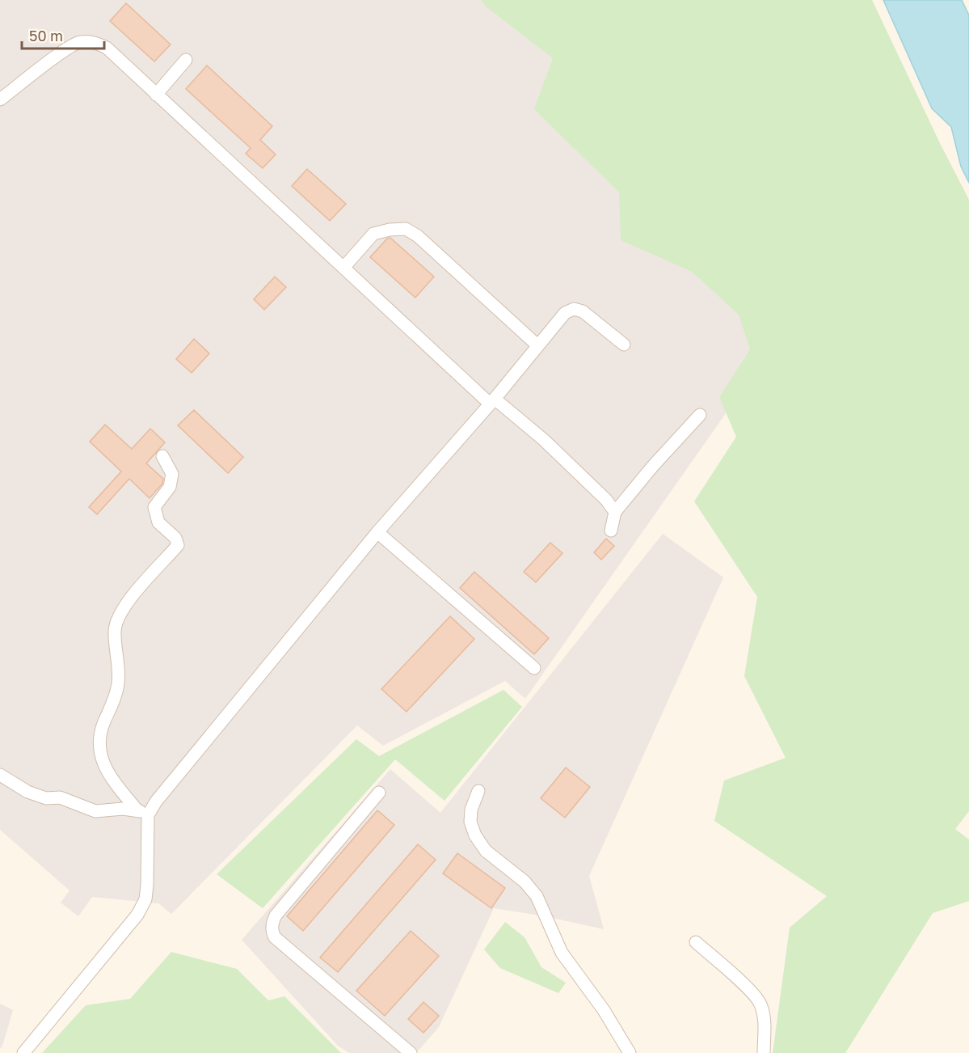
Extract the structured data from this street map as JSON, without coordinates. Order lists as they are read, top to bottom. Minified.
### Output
{"scale_bar":"50 m"}
